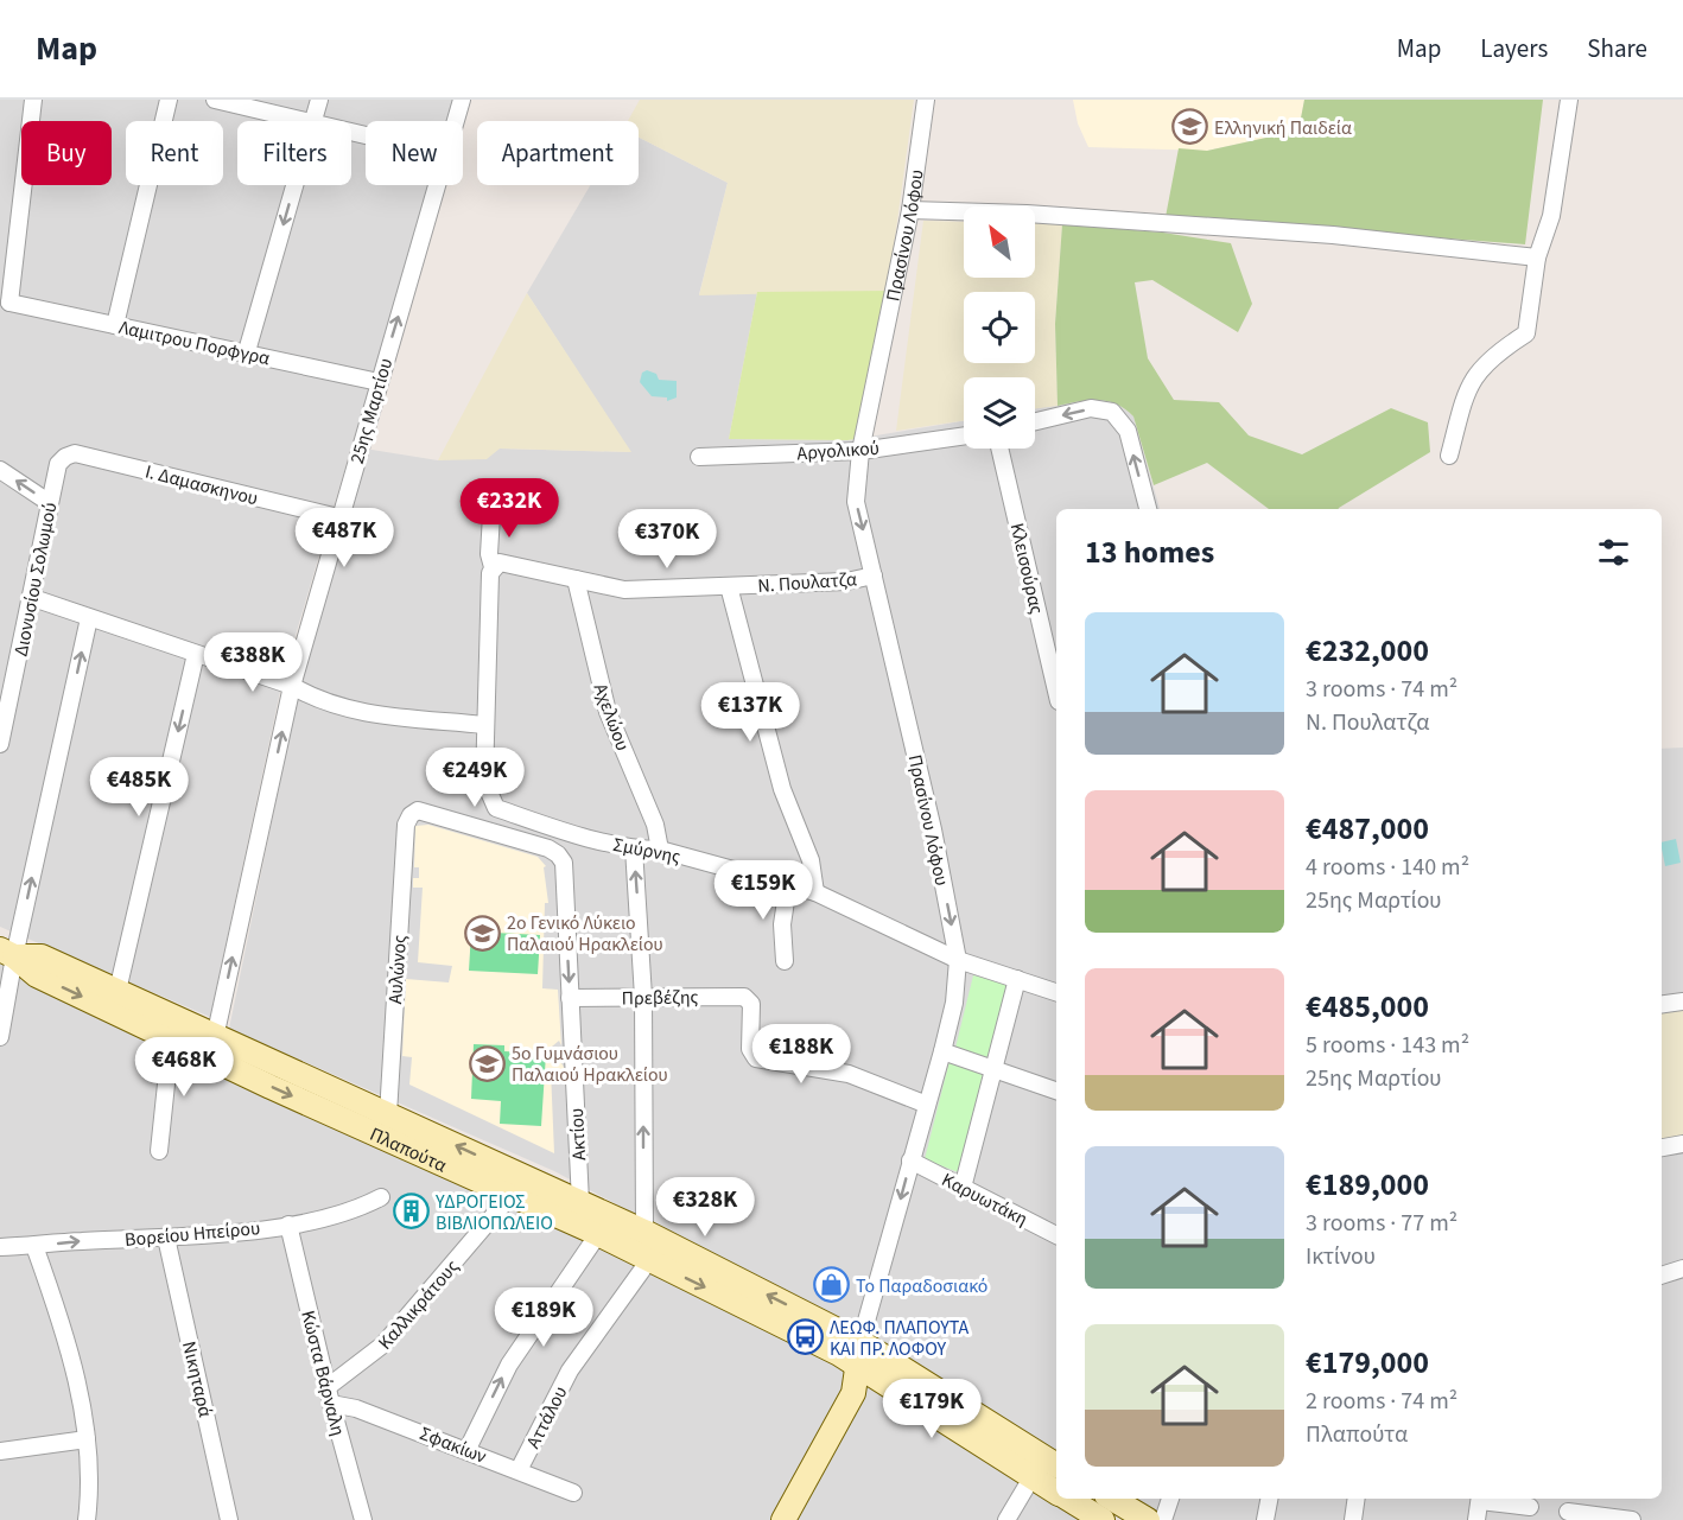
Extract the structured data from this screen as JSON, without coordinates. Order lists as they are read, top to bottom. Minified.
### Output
{"streets":{"main road":["Πρασίνου Λόφου","Πλαπούτα"],"street":["Λαμιτρου Πορφγρα","25ης Μαρτίου","Αργολικού","Ι. Δαμασκηνου","Κλεισούρας","Διονυσίου Σολωμού","Ν. Πουλατζα","Αχελώου","Σμύρνης","Αυλώνος","Πρεβέζης","Ακτίου","Καρυωτάκη","Βορείου Ηπείρου","Καλλικράτους","Κώστα Βάρναλη","Νικηταρά","Αττάλου","Σφακίων"]},"crossings":[["Πρασίνου Λόφου","Αργολικού"],["Πρασίνου Λόφου","Ν. Πουλατζα"],["Πρασίνου Λόφου","Σμύρνης"],["Πρασίνου Λόφου","Πρεβέζης"],["Πρασίνου Λόφου","Πλαπούτα"],["Πρασίνου Λόφου","Καρυωτάκη"],["Λαμιτρου Πορφγρα","25ης Μαρτίου"],["25ης Μαρτίου","Ι. Δαμασκηνου"],["25ης Μαρτίου","Πλαπούτα"],["Ι. Δαμασκηνου","Διονυσίου Σολωμού"],["Ν. Πουλατζα","Αχελώου"],["Αχελώου","Σμύρνης"],["Αυλώνος","Ακτίου"],["Αυλώνος","Πλαπούτα"],["Πρεβέζης","Ακτίου"],["Ακτίου","Πλαπούτα"],["Πλαπούτα","Καλλικράτους"],["Πλαπούτα","Αττάλου"],["Βορείου Ηπείρου","Κώστα Βάρναλη"],["Βορείου Ηπείρου","Νικηταρά"],["Καλλικράτους","Κώστα Βάρναλη"],["Καλλικράτους","Σφακίων"],["Κώστα Βάρναλη","Σφακίων"],["Αττάλου","Σφακίων"]],"places":{"school or university":["Ελληνική Παιδεία","2ο Γενικό Λύκειο Παλαιού Ηρακλείου","5ο Γυμνάσιου Παλαιού Ηρακλείου"],"building":["ΥΔΡΟΓΕΙΟΣ ΒΙΒΛΙΟΠΩΛΕΙΟ"],"shop":["Το Παραδοσιακό"],"bus stop":["ΛΕΩΦ. ΠΛΑΠΟΥΤΑ ΚΑΙ ΠΡ. ΛΟΦΟΥ"]},"north":"top left","page":{"header":"Map","nav":["Map","Layers","Share"],"chip":["Buy","Rent","Filters","New","Apartment"],"price":["€232K","€487K","€370K","€388K","€137K","€249K","€485K","€159K","€188K","€468K","€328K","€189K","€179K"],"heading":"13 homes","list":[{"name":"€232,000","note":"3 rooms · 74 m² · Ν. Πουλατζα"},{"name":"€487,000","note":"4 rooms · 140 m² · 25ης Μαρτίου"},{"name":"€485,000","note":"5 rooms · 143 m² · 25ης Μαρτίου"},{"name":"€189,000","note":"3 rooms · 77 m² · Ικτίνου"},{"name":"€179,000","note":"2 rooms · 74 m² · Πλαπούτα"}]}}
